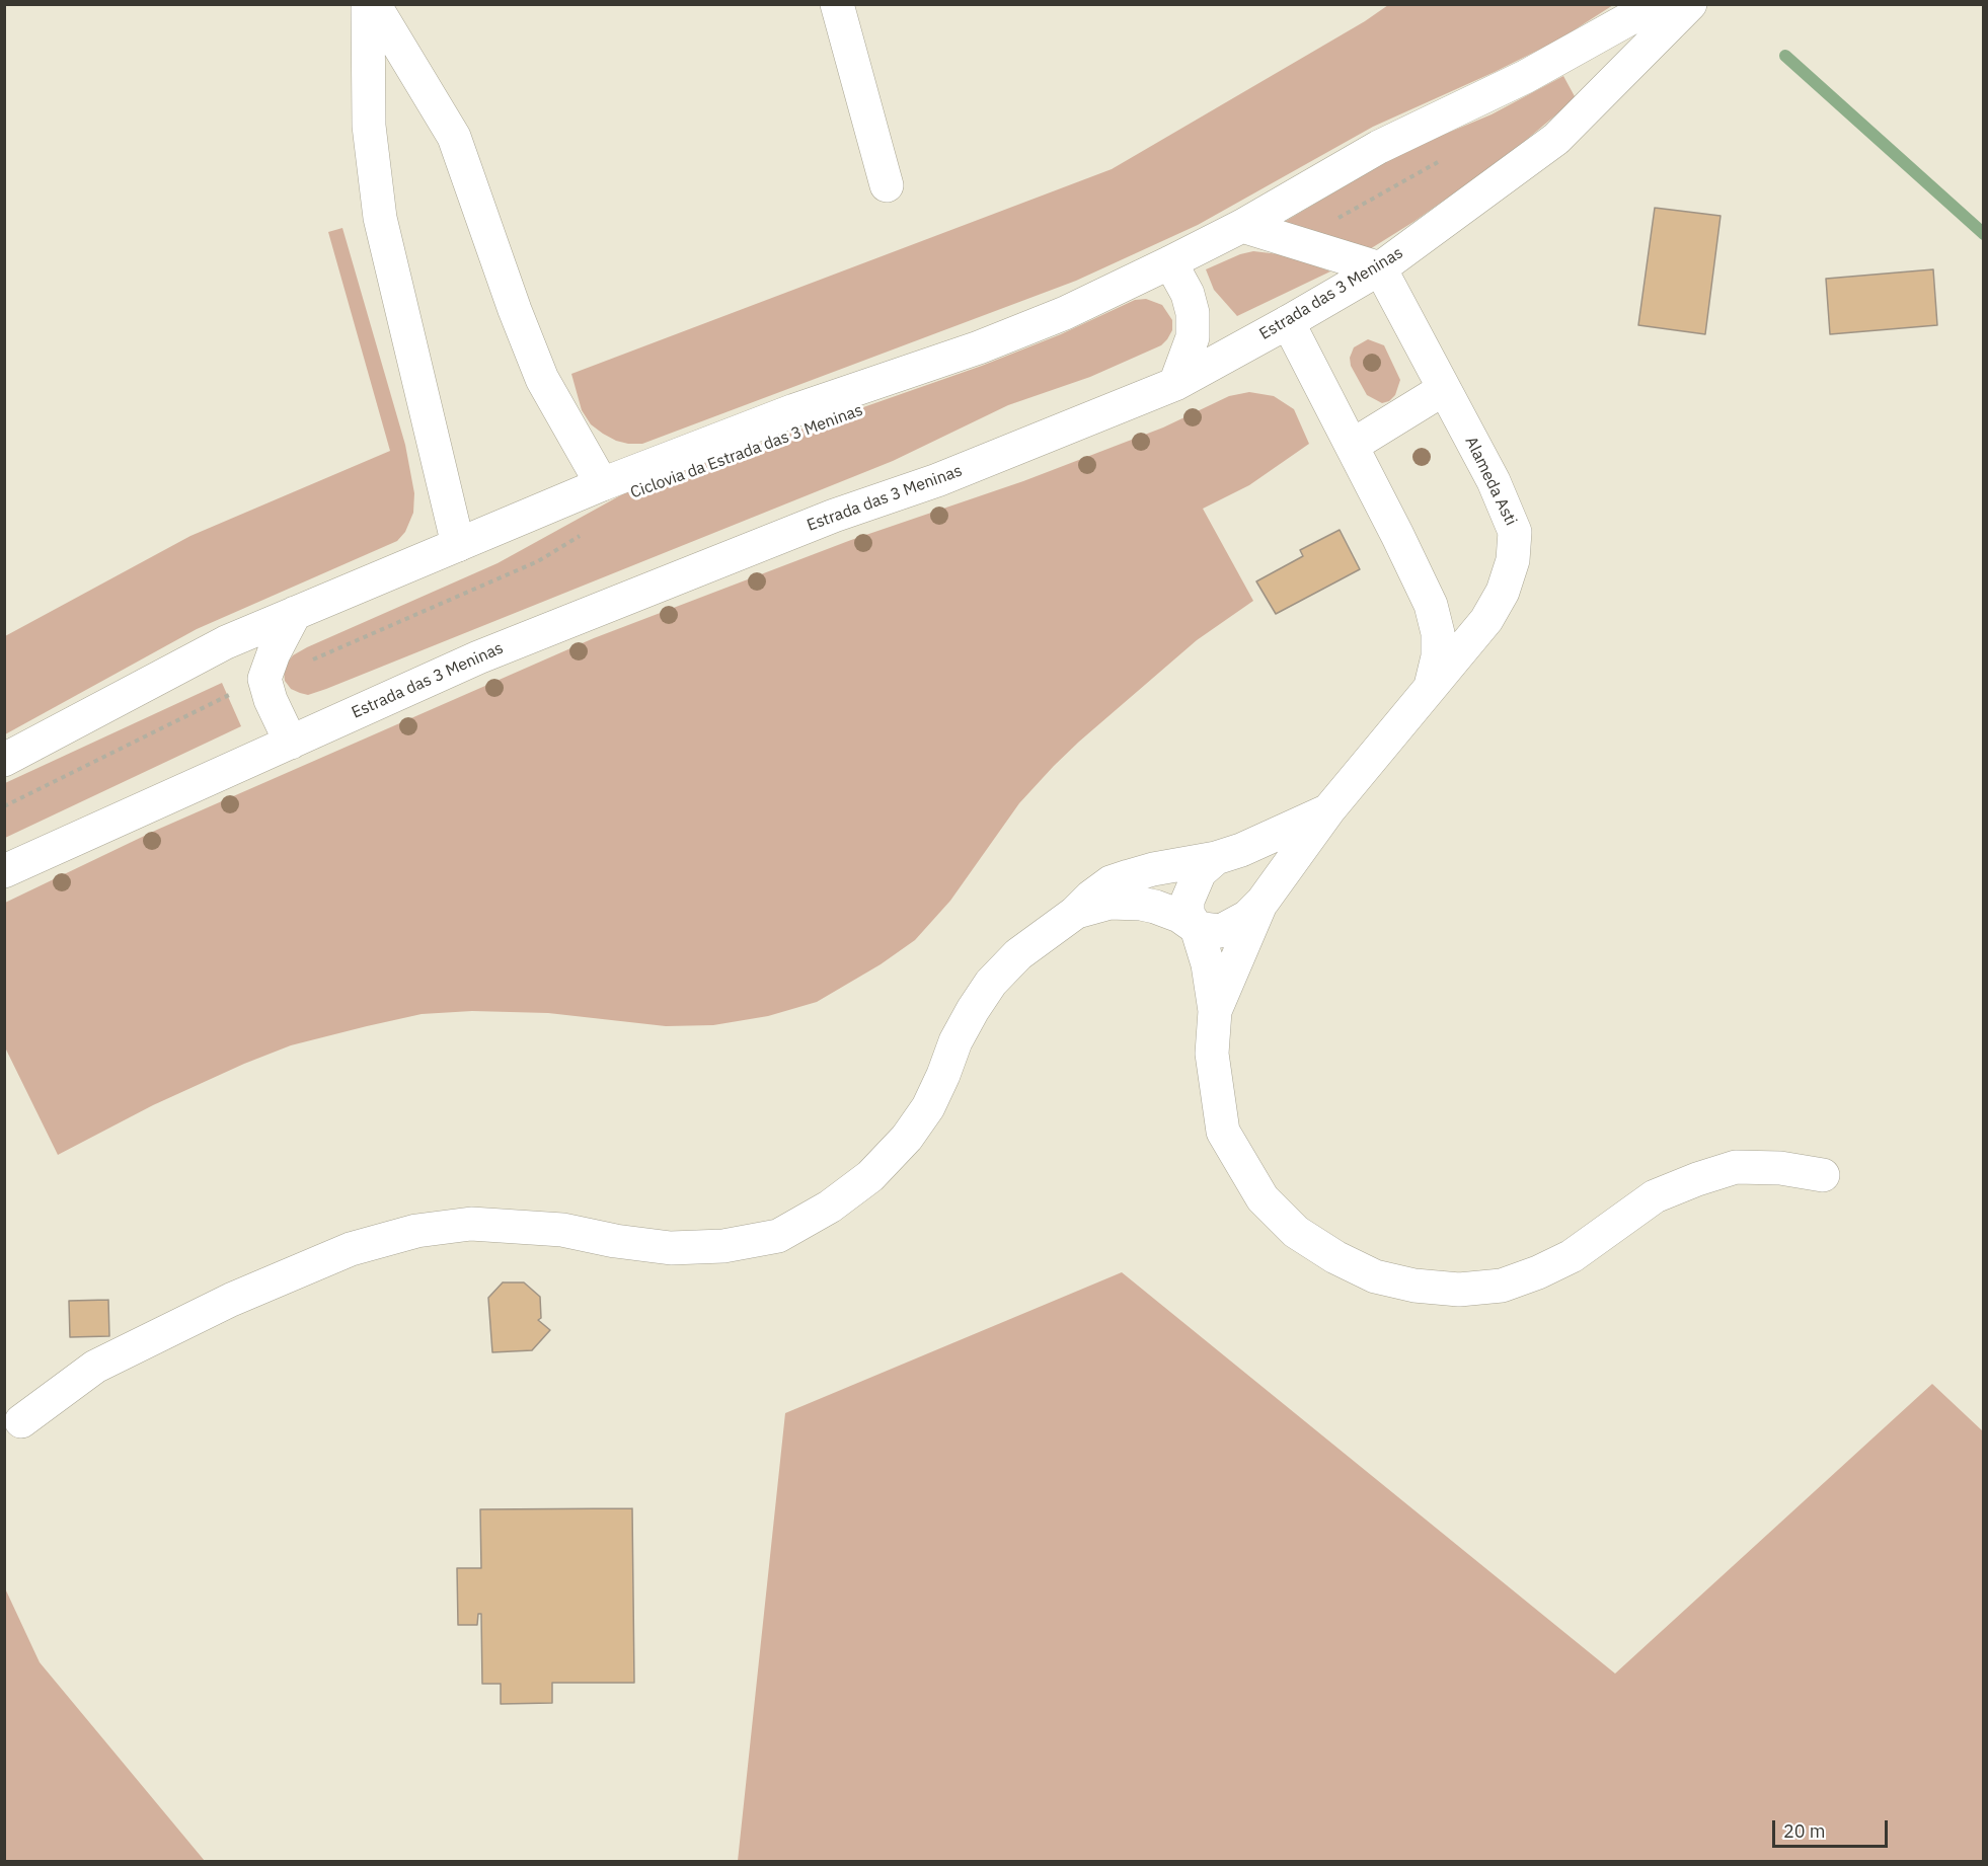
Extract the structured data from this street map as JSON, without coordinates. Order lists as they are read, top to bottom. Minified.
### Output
{"streets":{"street":["Estrada das 3 Meninas","Alameda Asti"]},"crossings":[["Estrada das 3 Meninas","Alameda Asti"]],"scale_bar":"20 m"}
